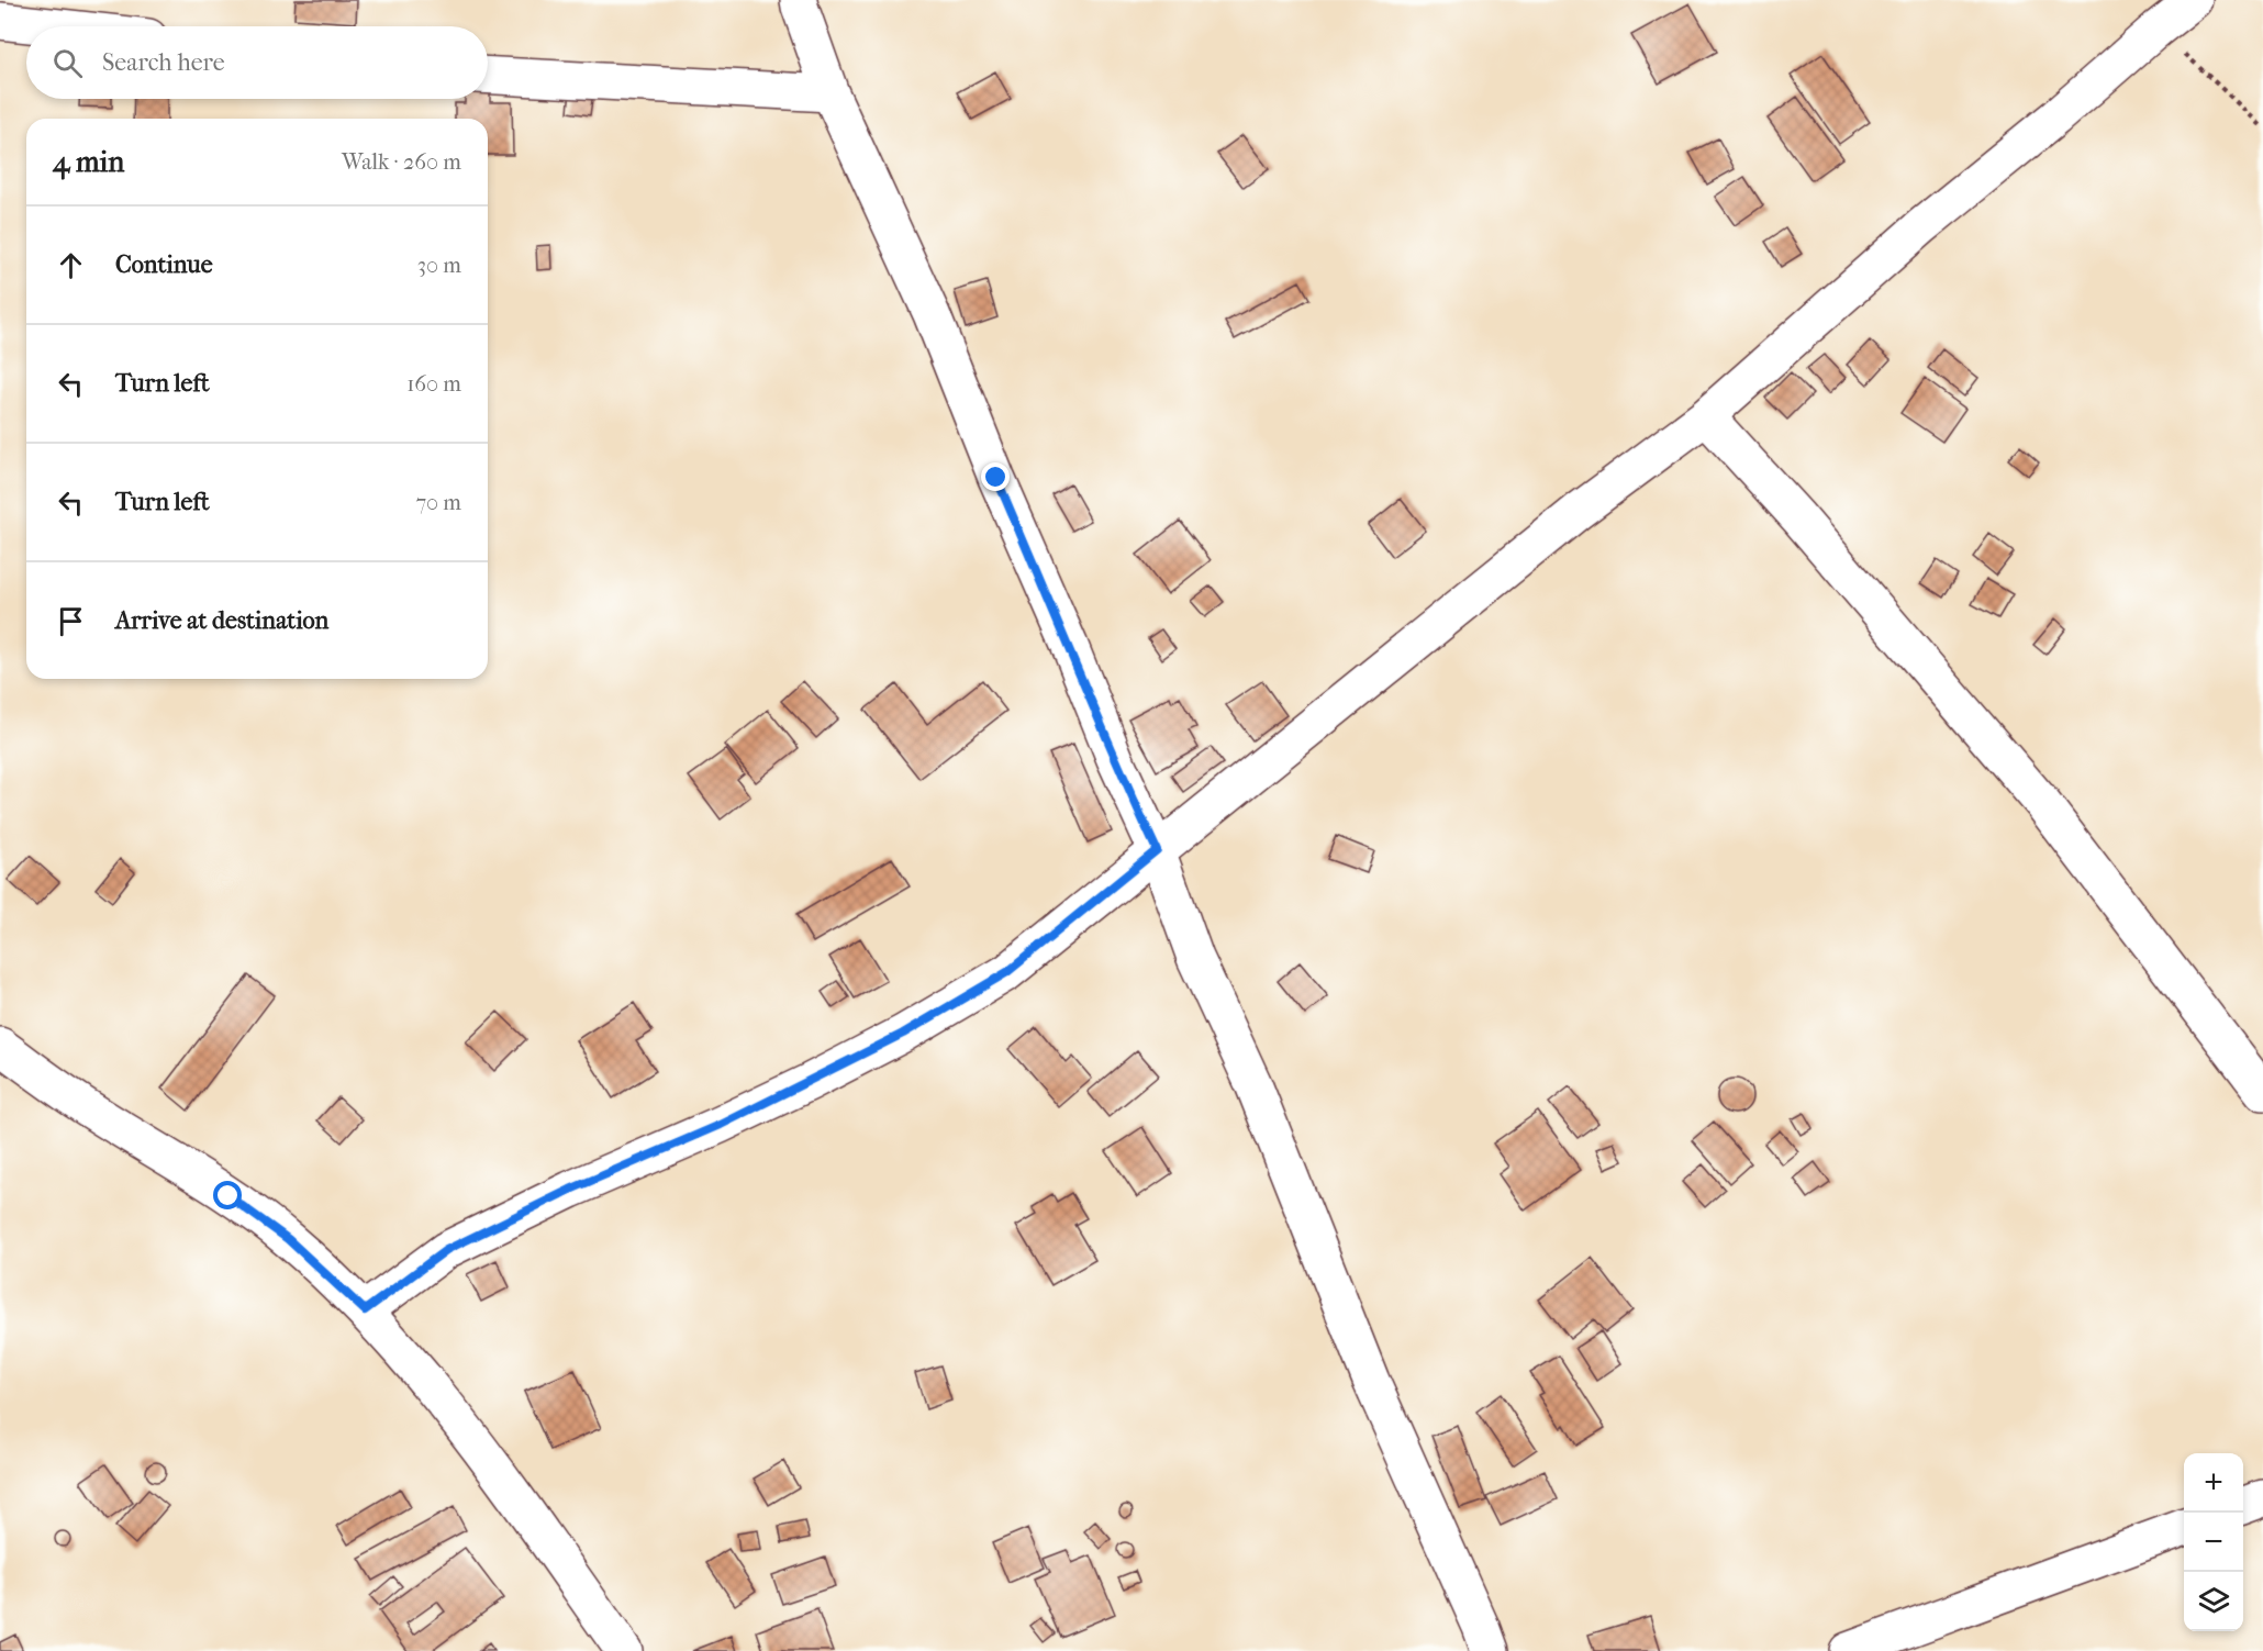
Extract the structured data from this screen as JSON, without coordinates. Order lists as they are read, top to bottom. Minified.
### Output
{"page":{"search":"Search here","heading":["4 min","Walk · 260 m"],"list":[["Continue","30 m"],["Turn left","160 m"],["Turn left","70 m"],"Arrive at destination"],"map_buttons":["+","−"]}}
